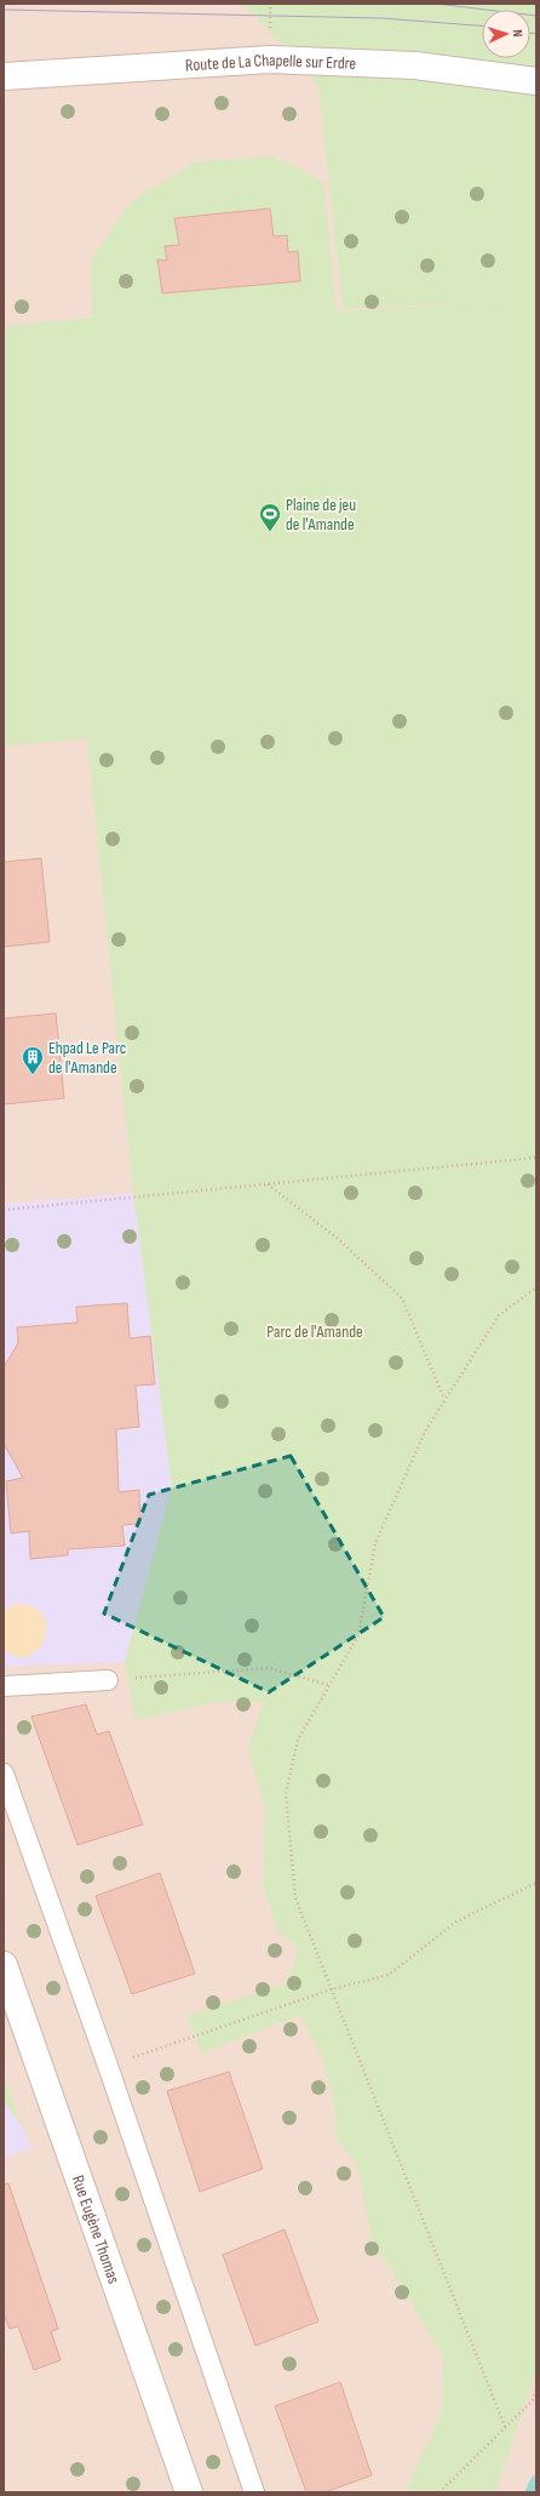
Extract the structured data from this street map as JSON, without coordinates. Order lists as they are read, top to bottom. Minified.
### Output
{"streets":{"street":["Route de La Chapelle sur Erdre","Rue Eugène Thomas"]},"parks":["Parc de l'Amande"],"places":{"sports":["Plaine de jeu de l'Amande"],"building":["Ehpad Le Parc de l'Amande"]},"north":"right"}
